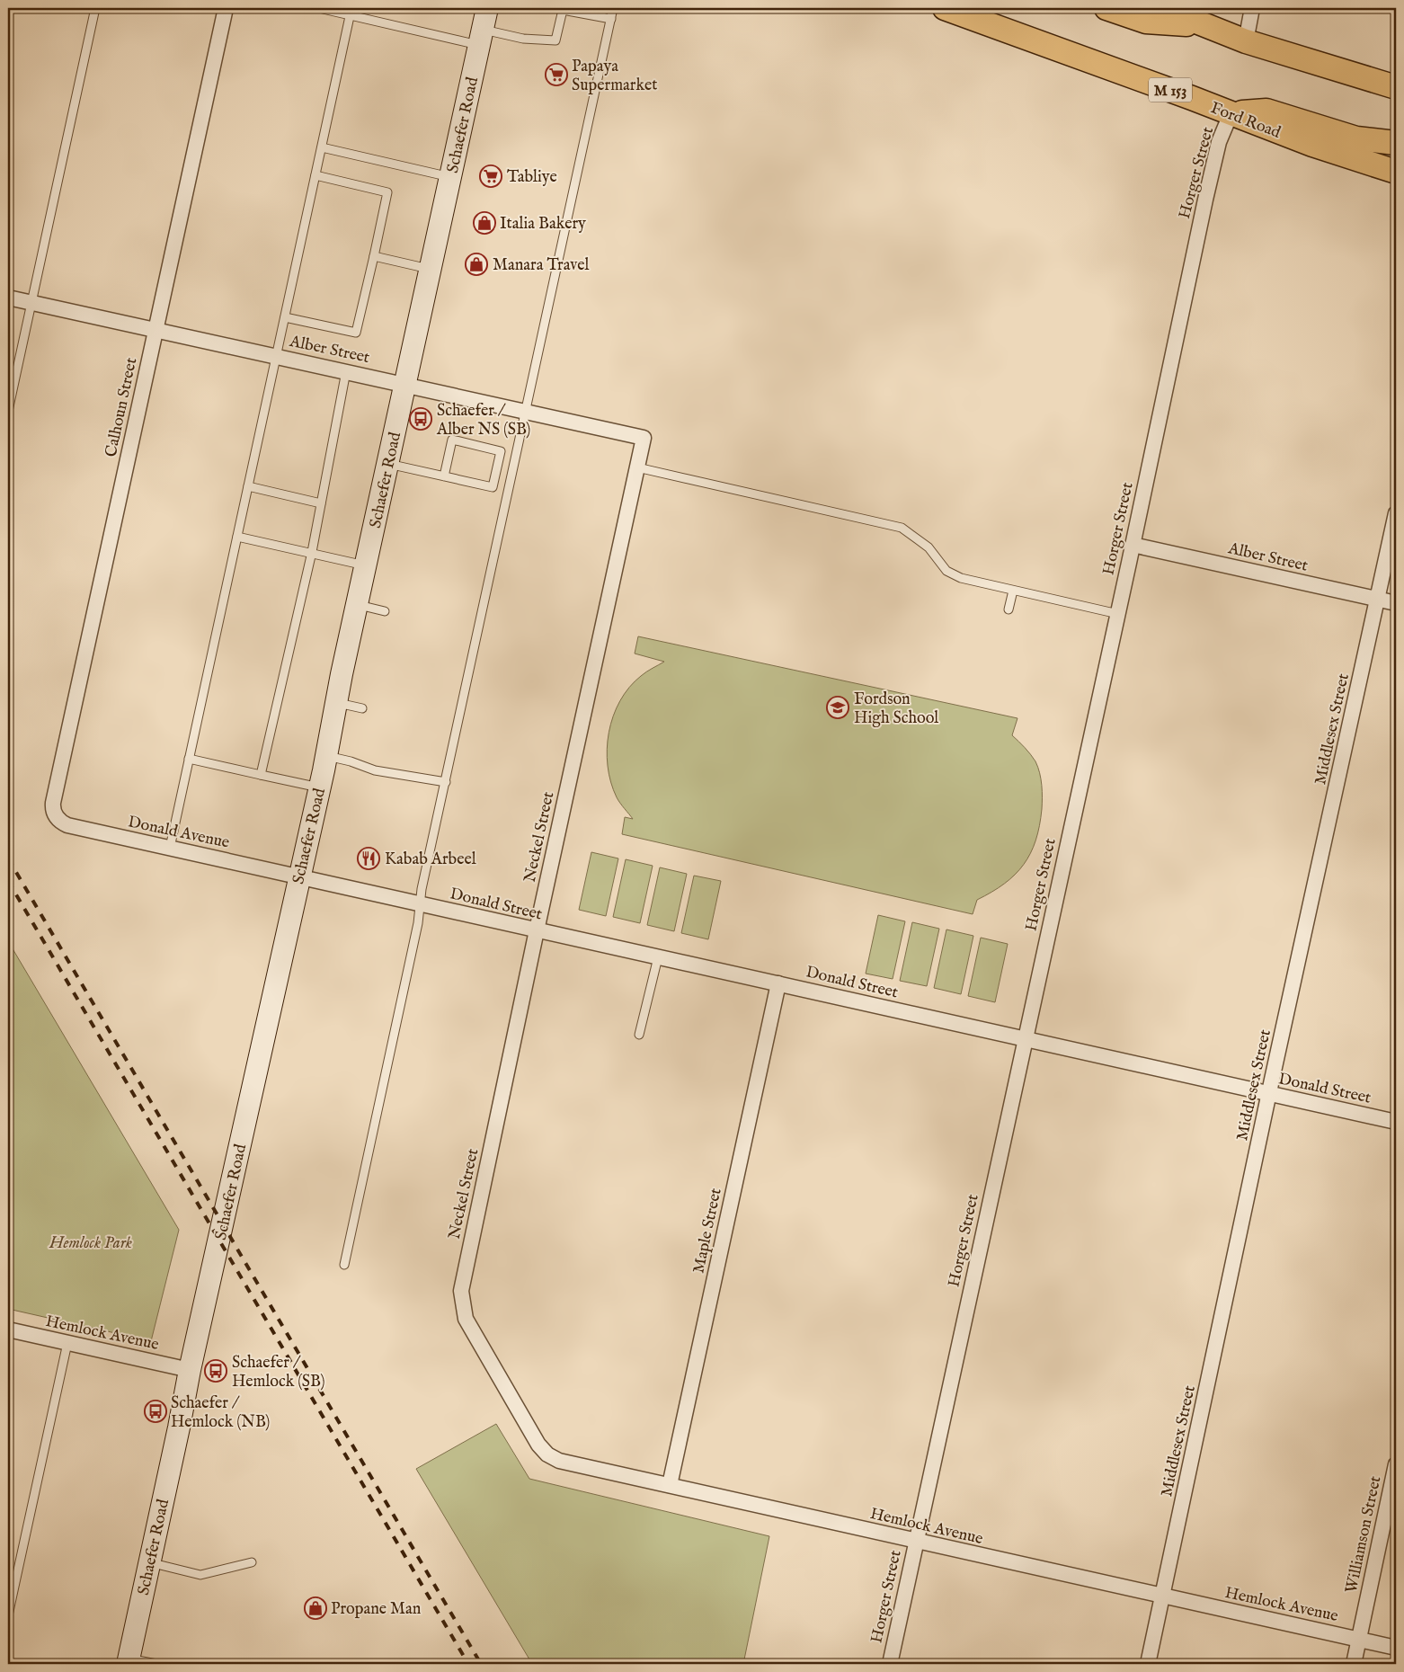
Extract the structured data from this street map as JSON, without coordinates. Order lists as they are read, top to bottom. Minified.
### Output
{"streets":{"main road":["M 153","Ford Road","Schaefer Road"],"street":["Horger Street","Alber Street","Calhoun Street","Middlesex Street","Donald Avenue","Neckel Street","Donald Street","Maple Street","Hemlock Avenue","Williamson Street"]},"crossings":[["Ford Road","Horger Street"],["Schaefer Road","Alber Street"],["Schaefer Road","Donald Avenue"],["Schaefer Road","Donald Street"],["Schaefer Road","Hemlock Avenue"],["Horger Street","Alber Street"],["Horger Street","Donald Street"],["Horger Street","Hemlock Avenue"],["Alber Street","Calhoun Street"],["Alber Street","Middlesex Street"],["Alber Street","Neckel Street"],["Calhoun Street","Donald Avenue"],["Middlesex Street","Donald Street"],["Middlesex Street","Hemlock Avenue"],["Donald Avenue","Donald Street"],["Neckel Street","Donald Street"],["Neckel Street","Hemlock Avenue"],["Donald Street","Maple Street"],["Maple Street","Hemlock Avenue"],["Hemlock Avenue","Williamson Street"]],"parks":["Hemlock Park"],"places":{"supermarket":["Papaya Supermarket","Tabliye"],"shop":["Italia Bakery","Manara Travel","Propane Man"],"bus stop":["Schaefer / Alber NS (SB)","Schaefer / Hemlock (SB)","Schaefer / Hemlock (NB)"],"school or university":["Fordson High School"],"restaurant":["Kabab Arbeel"]}}
